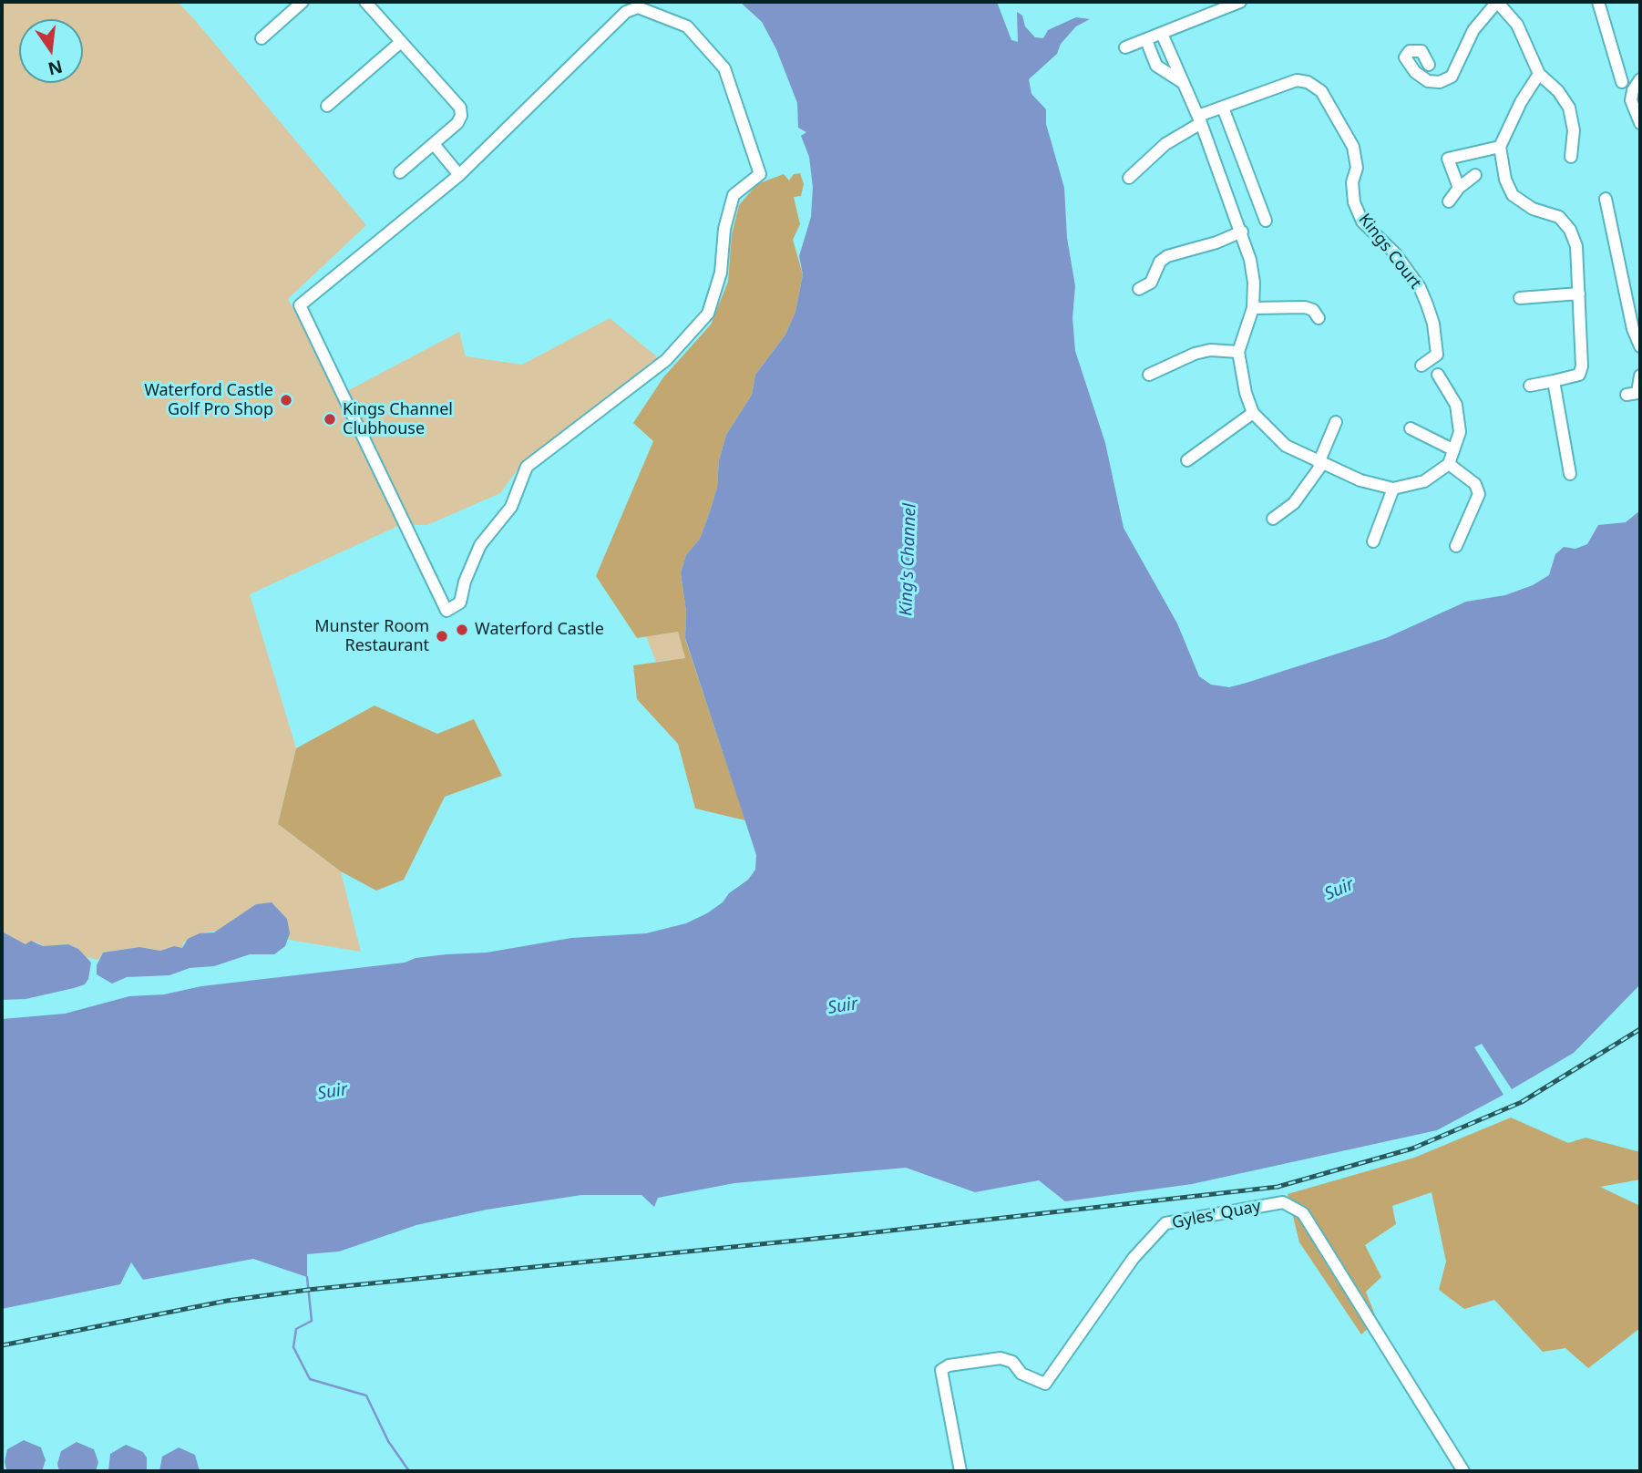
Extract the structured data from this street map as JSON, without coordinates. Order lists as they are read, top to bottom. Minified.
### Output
{"streets":{"street":["Kings Court","Gyles' Quay"]},"water":["King's Channel","Suir"],"places":["Waterford Castle Golf Pro Shop","Kings Channel Clubhouse","Waterford Castle","Munster Room Restaurant"],"north":"bottom"}
